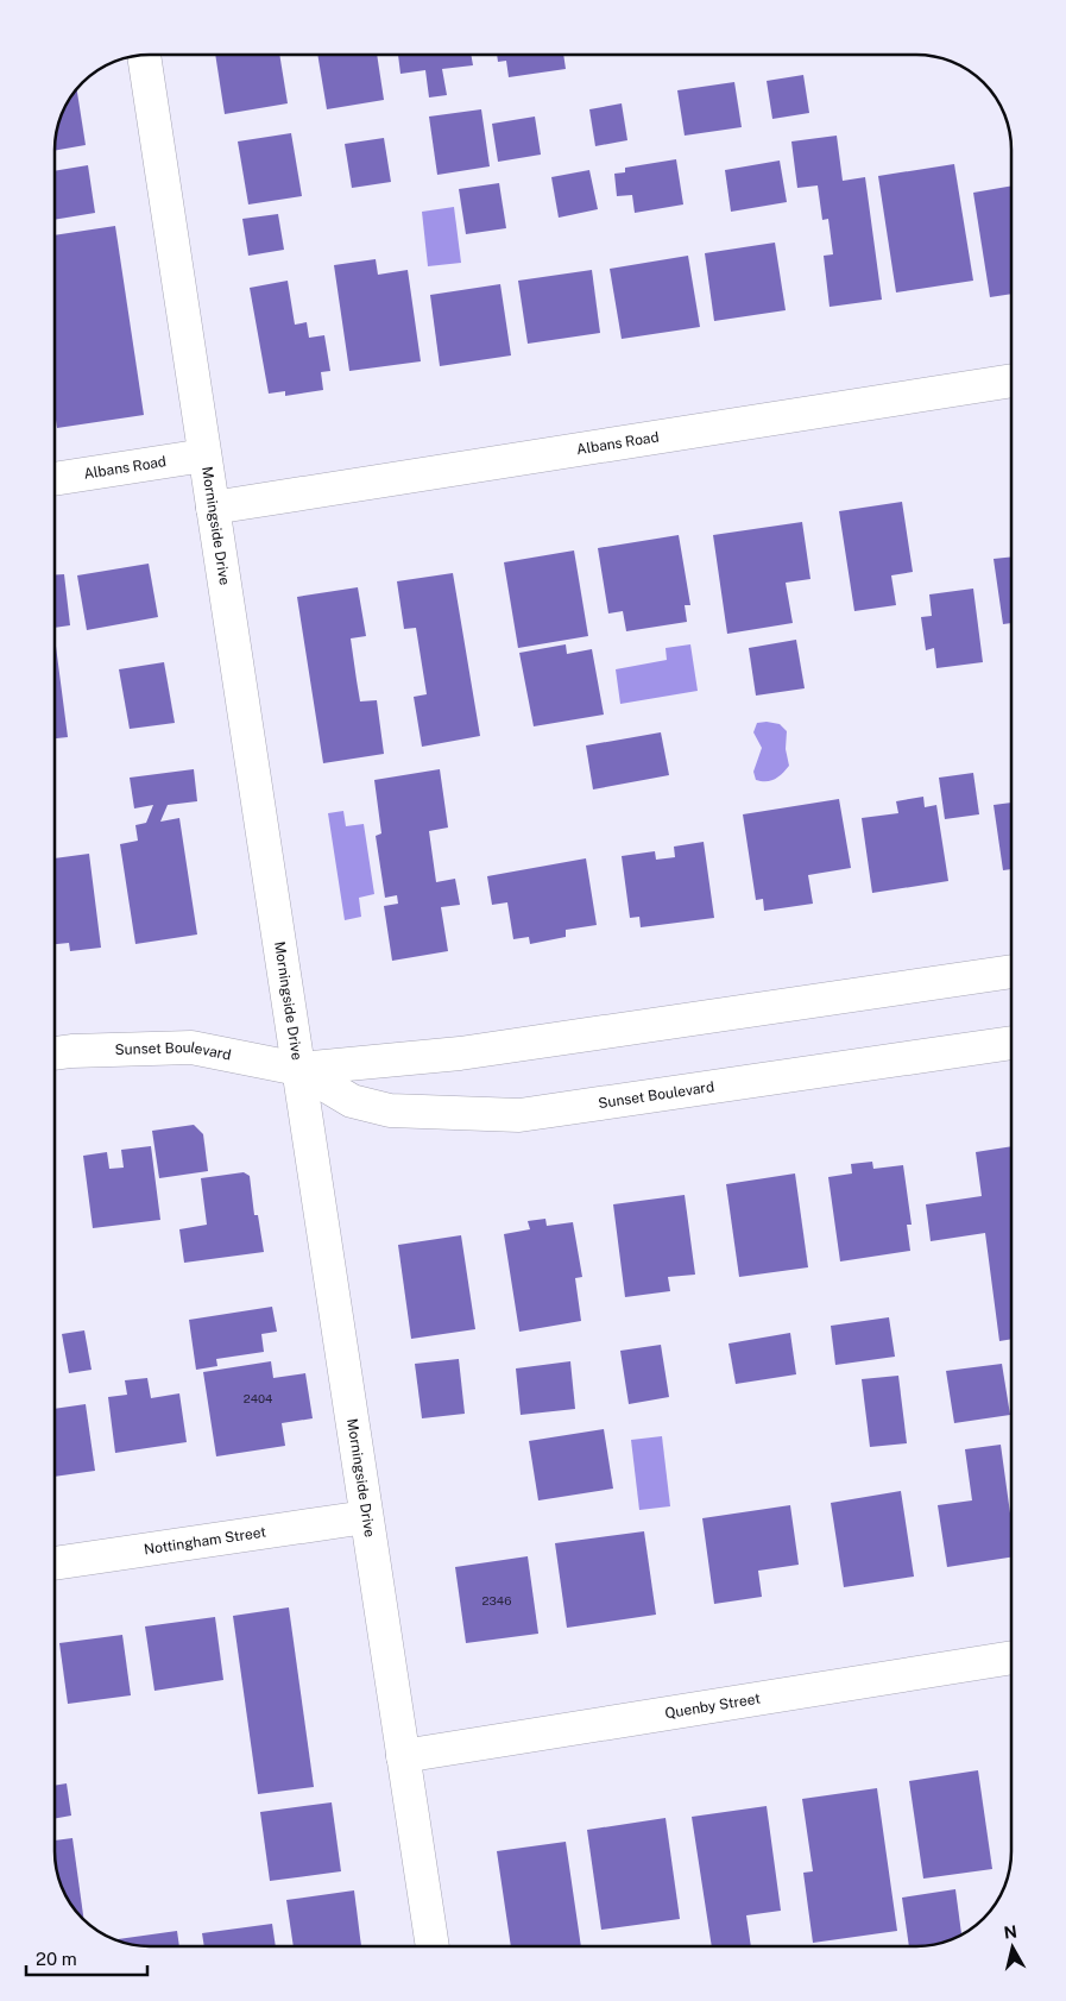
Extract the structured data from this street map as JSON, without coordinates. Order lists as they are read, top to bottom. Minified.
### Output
{"streets":{"street":["Albans Road","Morningside Drive","Sunset Boulevard","Nottingham Street","Quenby Street"]},"crossings":[["Albans Road","Morningside Drive"],["Morningside Drive","Sunset Boulevard"],["Morningside Drive","Nottingham Street"],["Morningside Drive","Quenby Street"]],"house_numbers":["2404","2346"],"scale_bar":"20 m","north":"top"}
